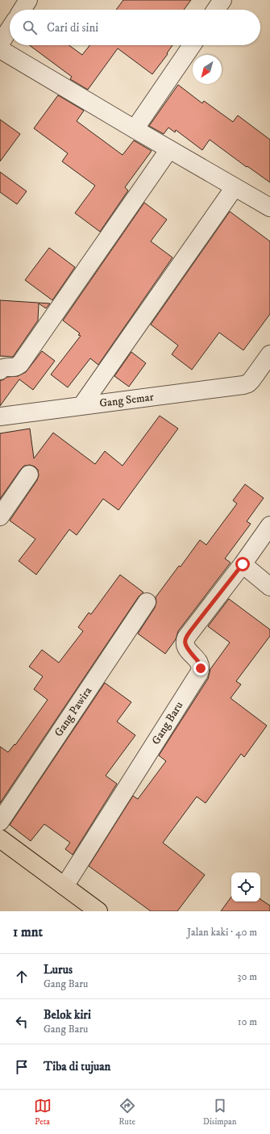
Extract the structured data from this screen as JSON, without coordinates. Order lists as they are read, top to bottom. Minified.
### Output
{"streets":{"street":["Gang Semar","Gang Pawira","Gang Baru"]},"north":"bottom left","page":{"search":"Cari di sini","heading":["1 mnt","Jalan kaki · 40 m"],"list":[["Lurus","Gang Baru","30 m"],["Belok kiri","Gang Baru","10 m"],"Tiba di tujuan"],"nav":["Peta","Rute","Disimpan"]}}
